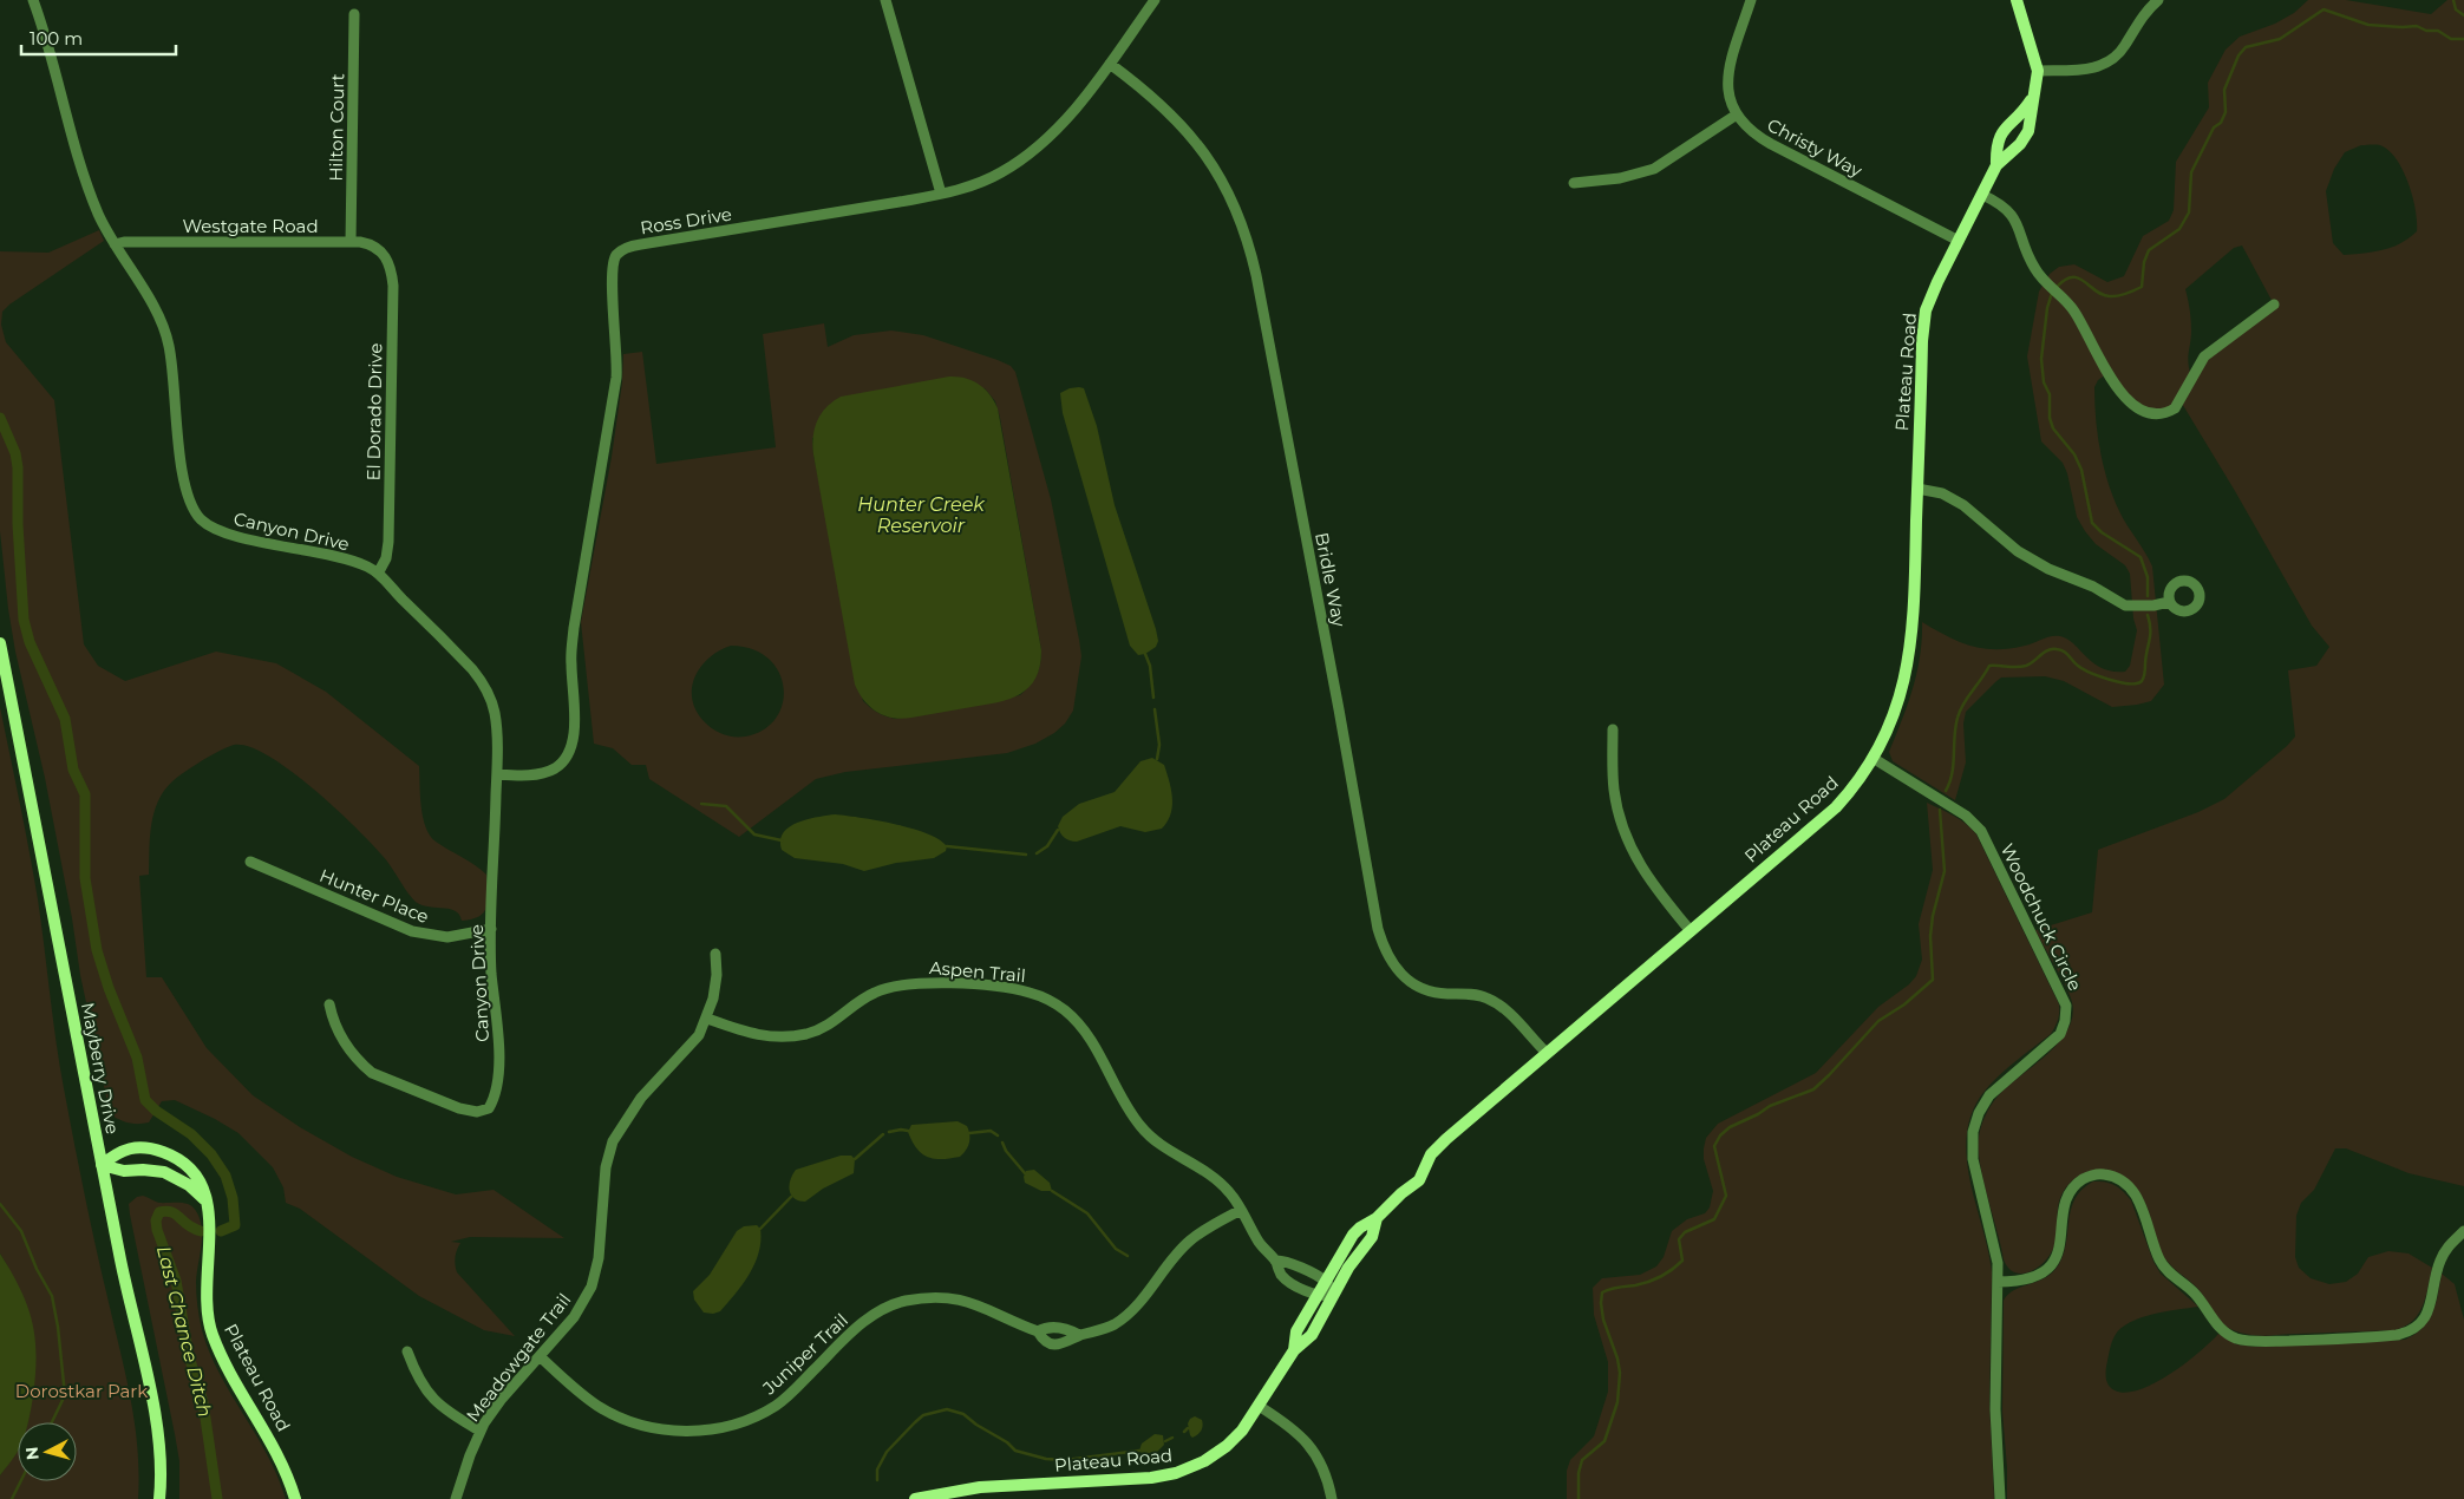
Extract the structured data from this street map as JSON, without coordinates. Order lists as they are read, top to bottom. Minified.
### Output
{"streets":{"street":["Hilton Court","Christy Way","Ross Drive","Westgate Road","Plateau Road","El Dorado Drive","Canyon Drive","Bridle Way","Hunter Place","Woodchuck Circle","Aspen Trail","Mayberry Drive","Juniper Trail","Meadowgate Trail"]},"crossings":[["Hilton Court","Westgate Road"],["Christy Way","Plateau Road"],["Ross Drive","Canyon Drive"],["Ross Drive","Bridle Way"],["Westgate Road","El Dorado Drive"],["Westgate Road","Canyon Drive"],["Plateau Road","Bridle Way"],["Plateau Road","Woodchuck Circle"],["Plateau Road","Aspen Trail"],["Plateau Road","Mayberry Drive"],["El Dorado Drive","Canyon Drive"],["Canyon Drive","Hunter Place"],["Aspen Trail","Juniper Trail"],["Aspen Trail","Meadowgate Trail"],["Juniper Trail","Meadowgate Trail"]],"water":["Hunter Creek Reservoir","Last Chance Ditch"],"parks":["Dorostkar Park"],"scale_bar":"100 m","north":"left"}
